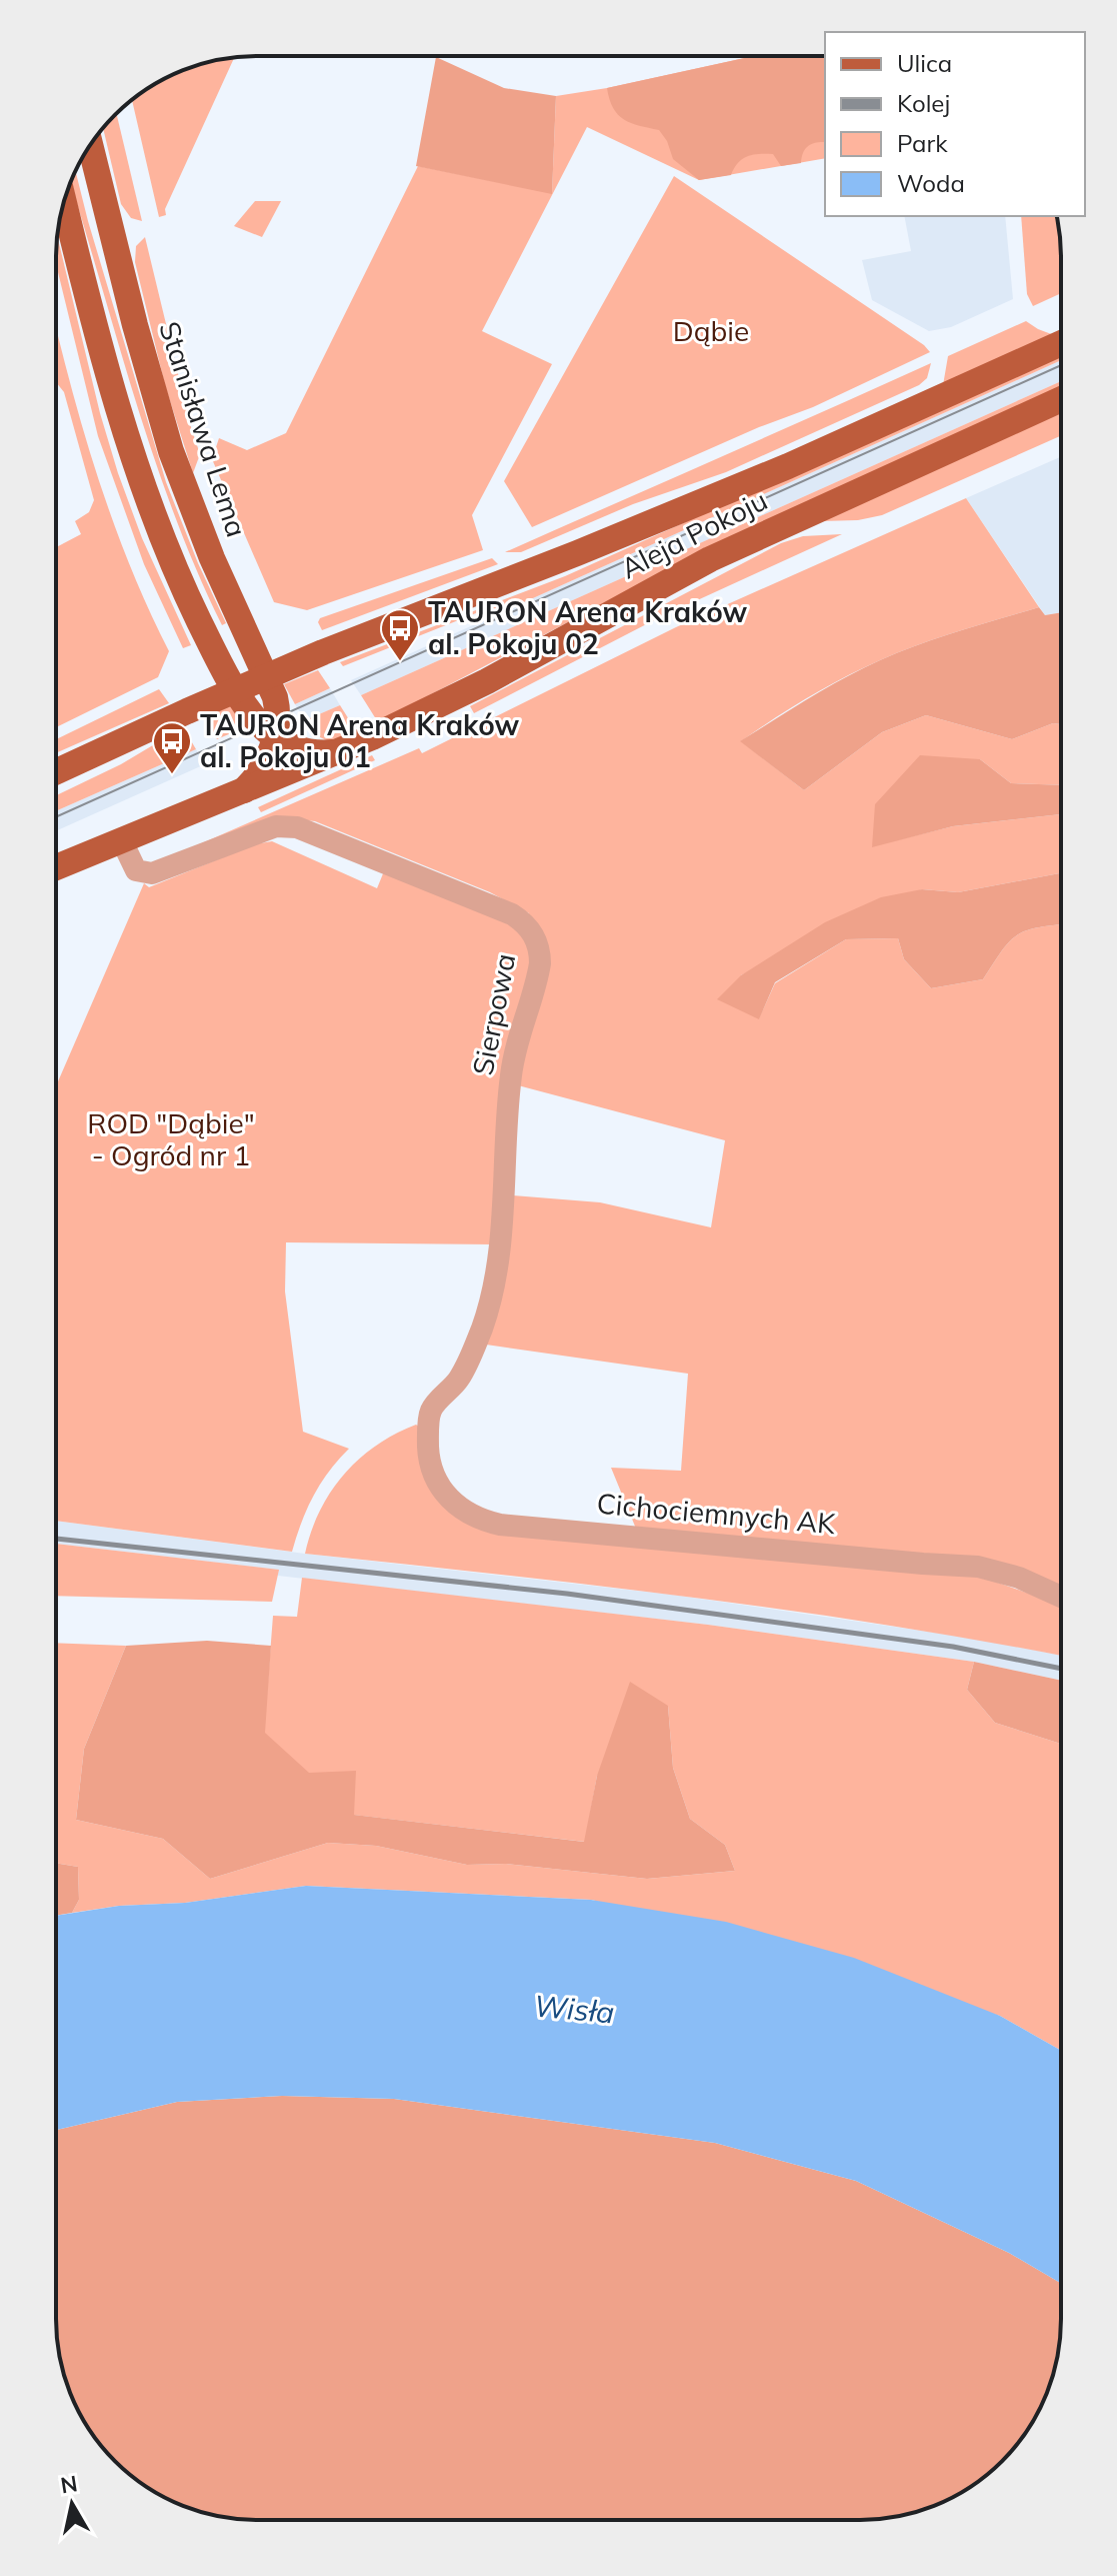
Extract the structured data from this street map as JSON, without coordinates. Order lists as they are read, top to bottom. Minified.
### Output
{"streets":{"main road":["Stanisława Lema","Aleja Pokoju"],"street":["Sierpowa","Cichociemnych AK"]},"crossings":[["Stanisława Lema","Aleja Pokoju"],["Aleja Pokoju","Sierpowa"],["Sierpowa","Cichociemnych AK"]],"water":["Wisła"],"parks":["Dąbie","ROD \"Dąbie\" - Ogród nr 1"],"places":{"bus stop":["TAURON Arena Kraków al. Pokoju 02","TAURON Arena Kraków al. Pokoju 01"]},"legend":["Ulica","Kolej","Park","Woda"],"north":"top"}
